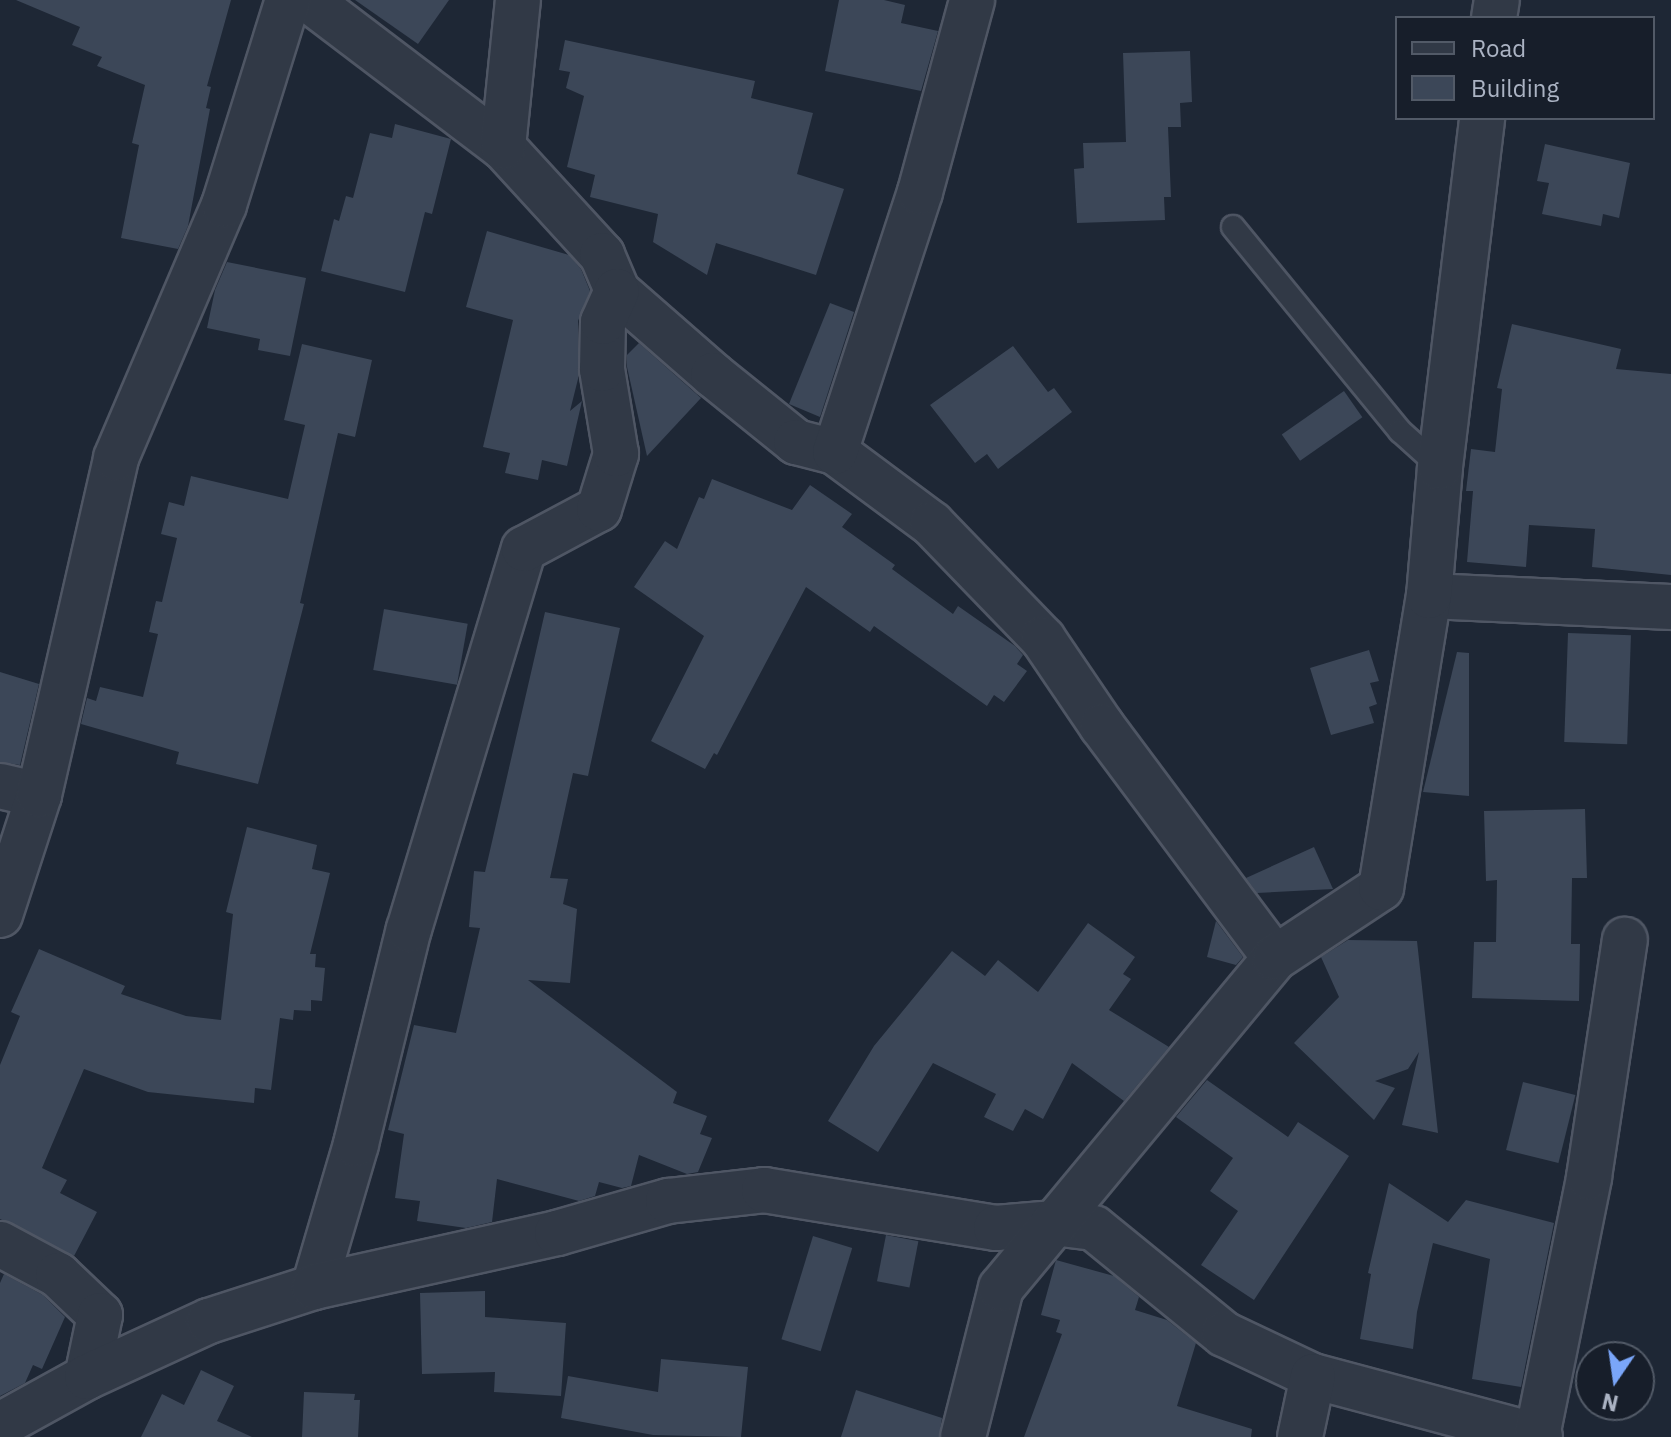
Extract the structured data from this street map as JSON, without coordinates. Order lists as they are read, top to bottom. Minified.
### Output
{"legend":["Road","Building"],"north":"bottom"}
